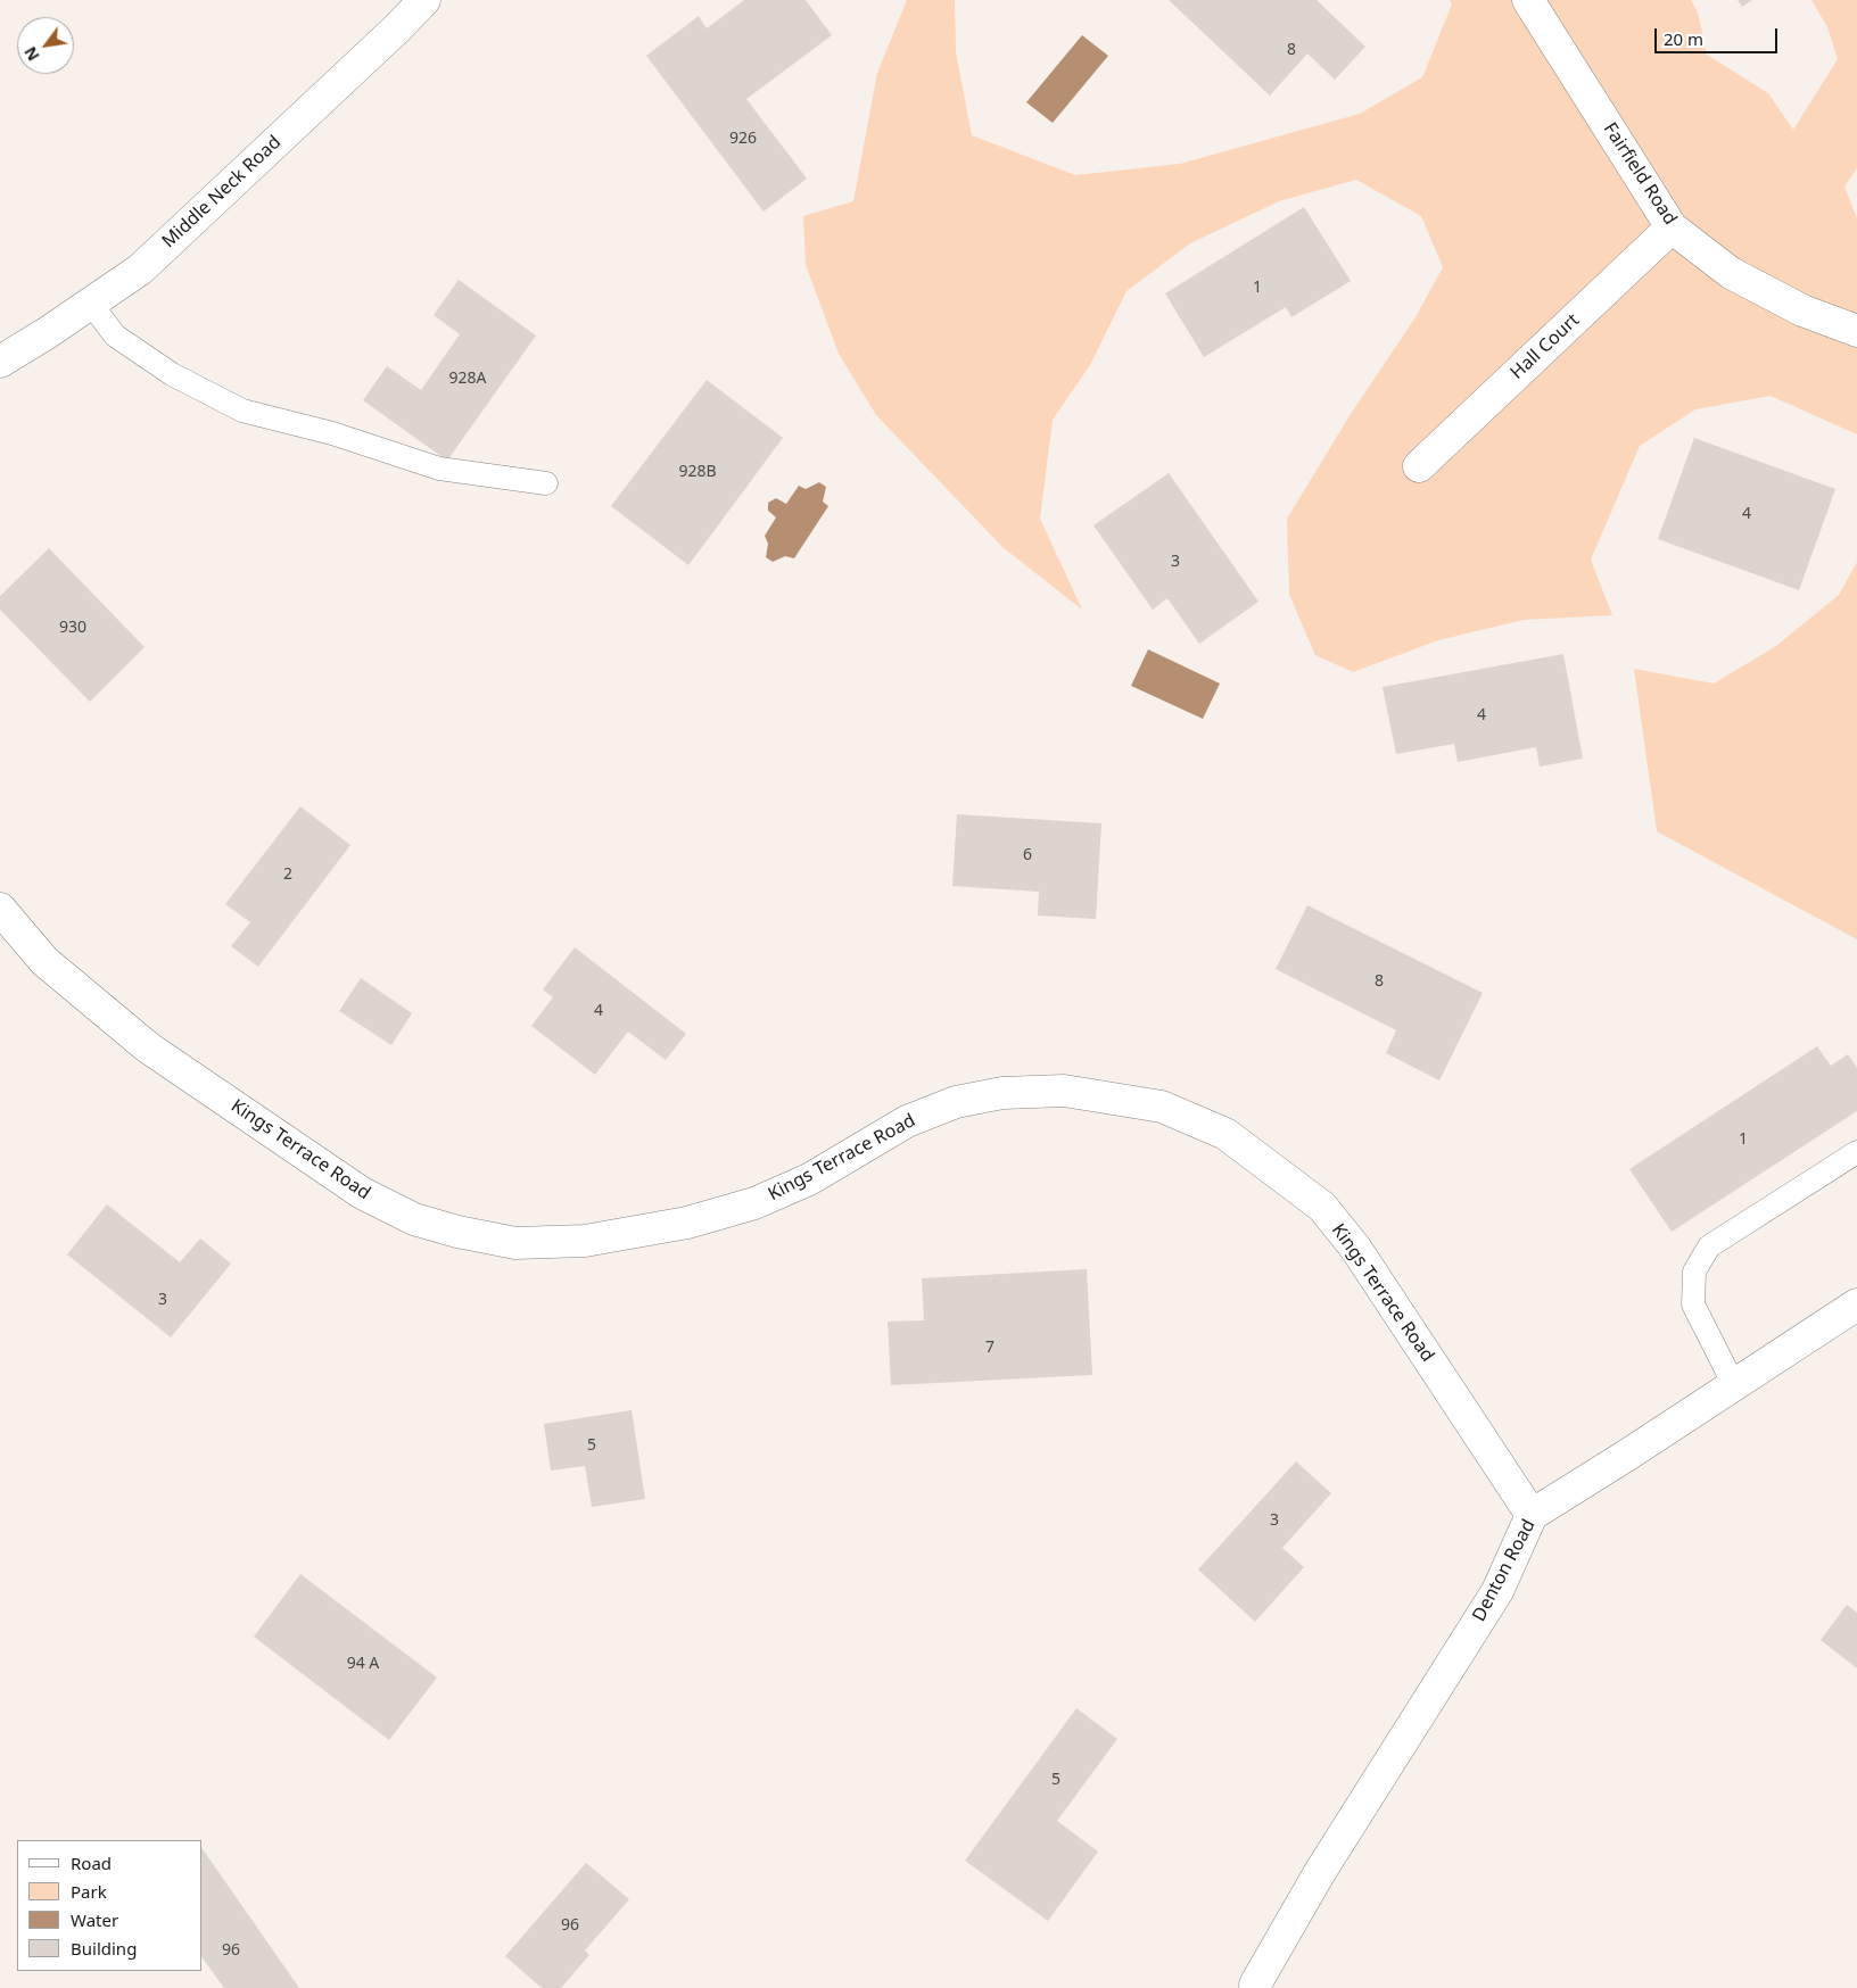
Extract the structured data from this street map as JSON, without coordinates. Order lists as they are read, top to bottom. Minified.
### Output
{"streets":{"street":["Fairfield Road","Middle Neck Road","Hall Court","Kings Terrace Road","Denton Road"]},"crossings":[["Fairfield Road","Hall Court"],["Kings Terrace Road","Denton Road"]],"house_numbers":["8","926","1","928A","928B","4","3","930","4","6","2","8","4","1","3","7","5","3","94 A","5","96","96"],"legend":["Road","Park","Water","Building"],"scale_bar":"20 m","north":"bottom left"}
